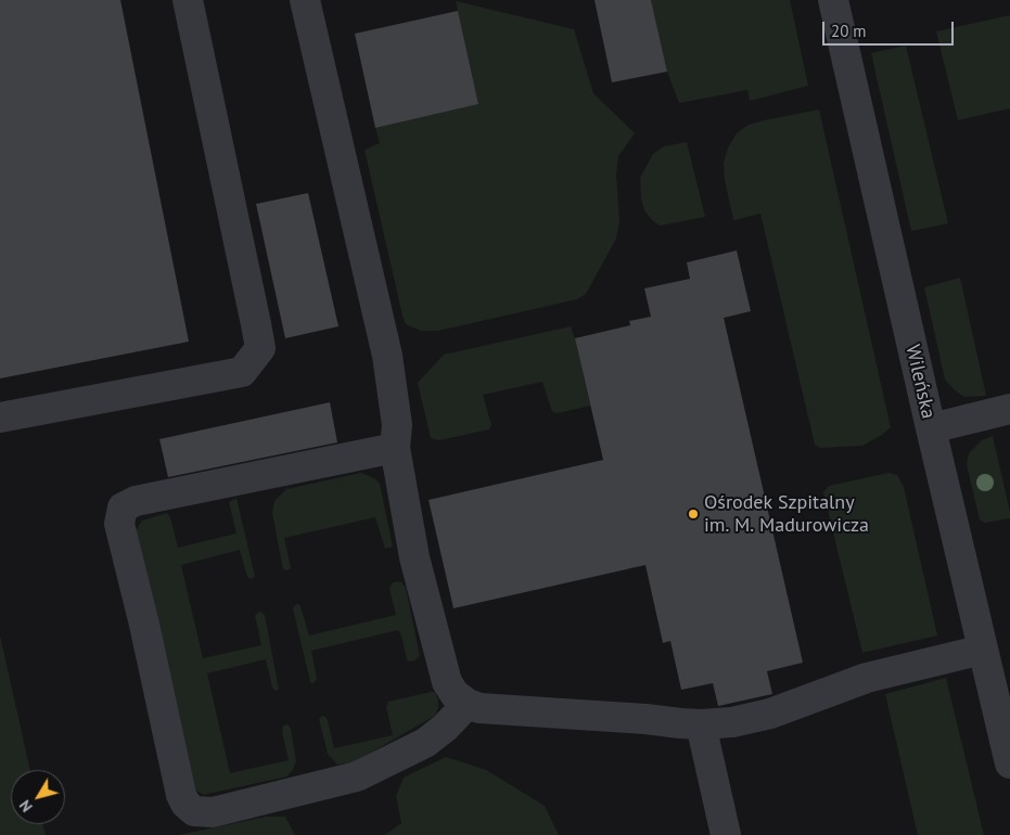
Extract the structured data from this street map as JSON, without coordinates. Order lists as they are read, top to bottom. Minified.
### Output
{"streets":{"street":["Wileńska"]},"places":["Ośrodek Szpitalny im. M. Madurowicza"],"scale_bar":"20 m","north":"bottom left"}
